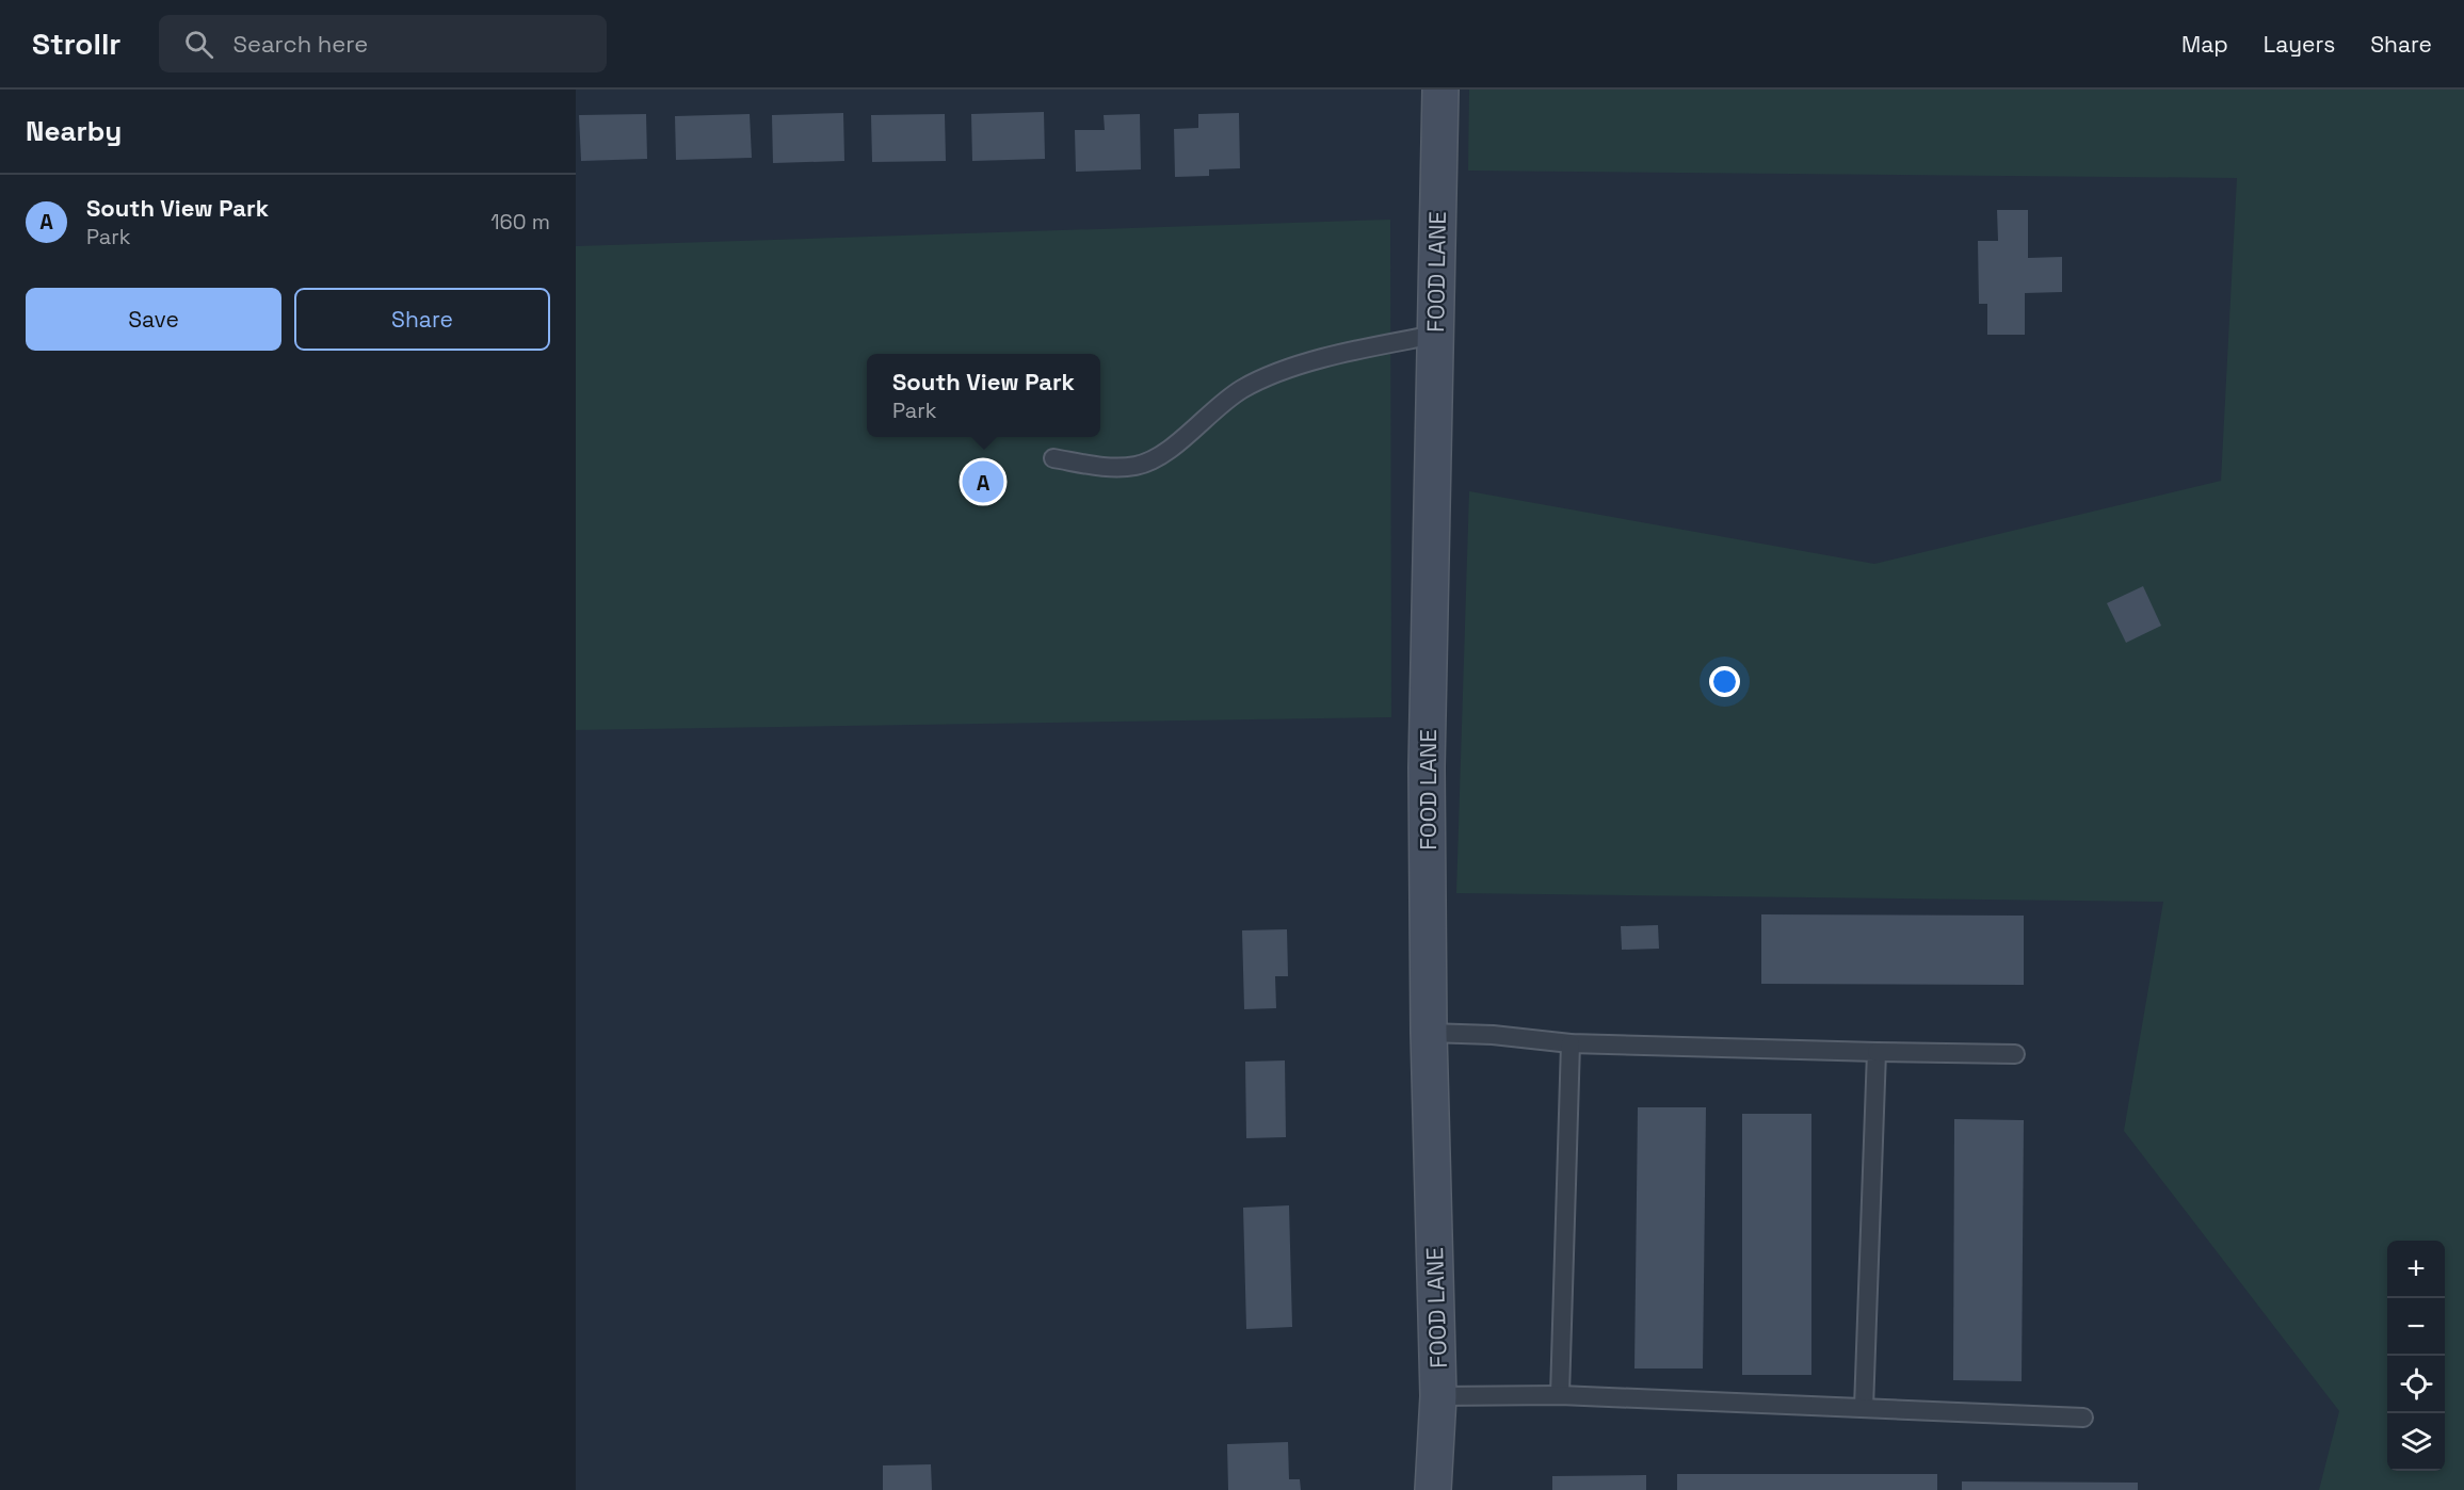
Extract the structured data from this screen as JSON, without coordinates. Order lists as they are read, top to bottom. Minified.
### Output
{"streets":{"street":["FOOD LANE"]},"page":{"header":"Strollr","search":"Search here","nav":["Map","Layers","Share"],"heading":"Nearby","list":[{"mark":"A","name":"South View Park","note":"Park","value":"160 m"}],"buttons":["Save","Share"],"popup":["South View Park","Park"],"pins":"A","map_buttons":["+","−"]}}
